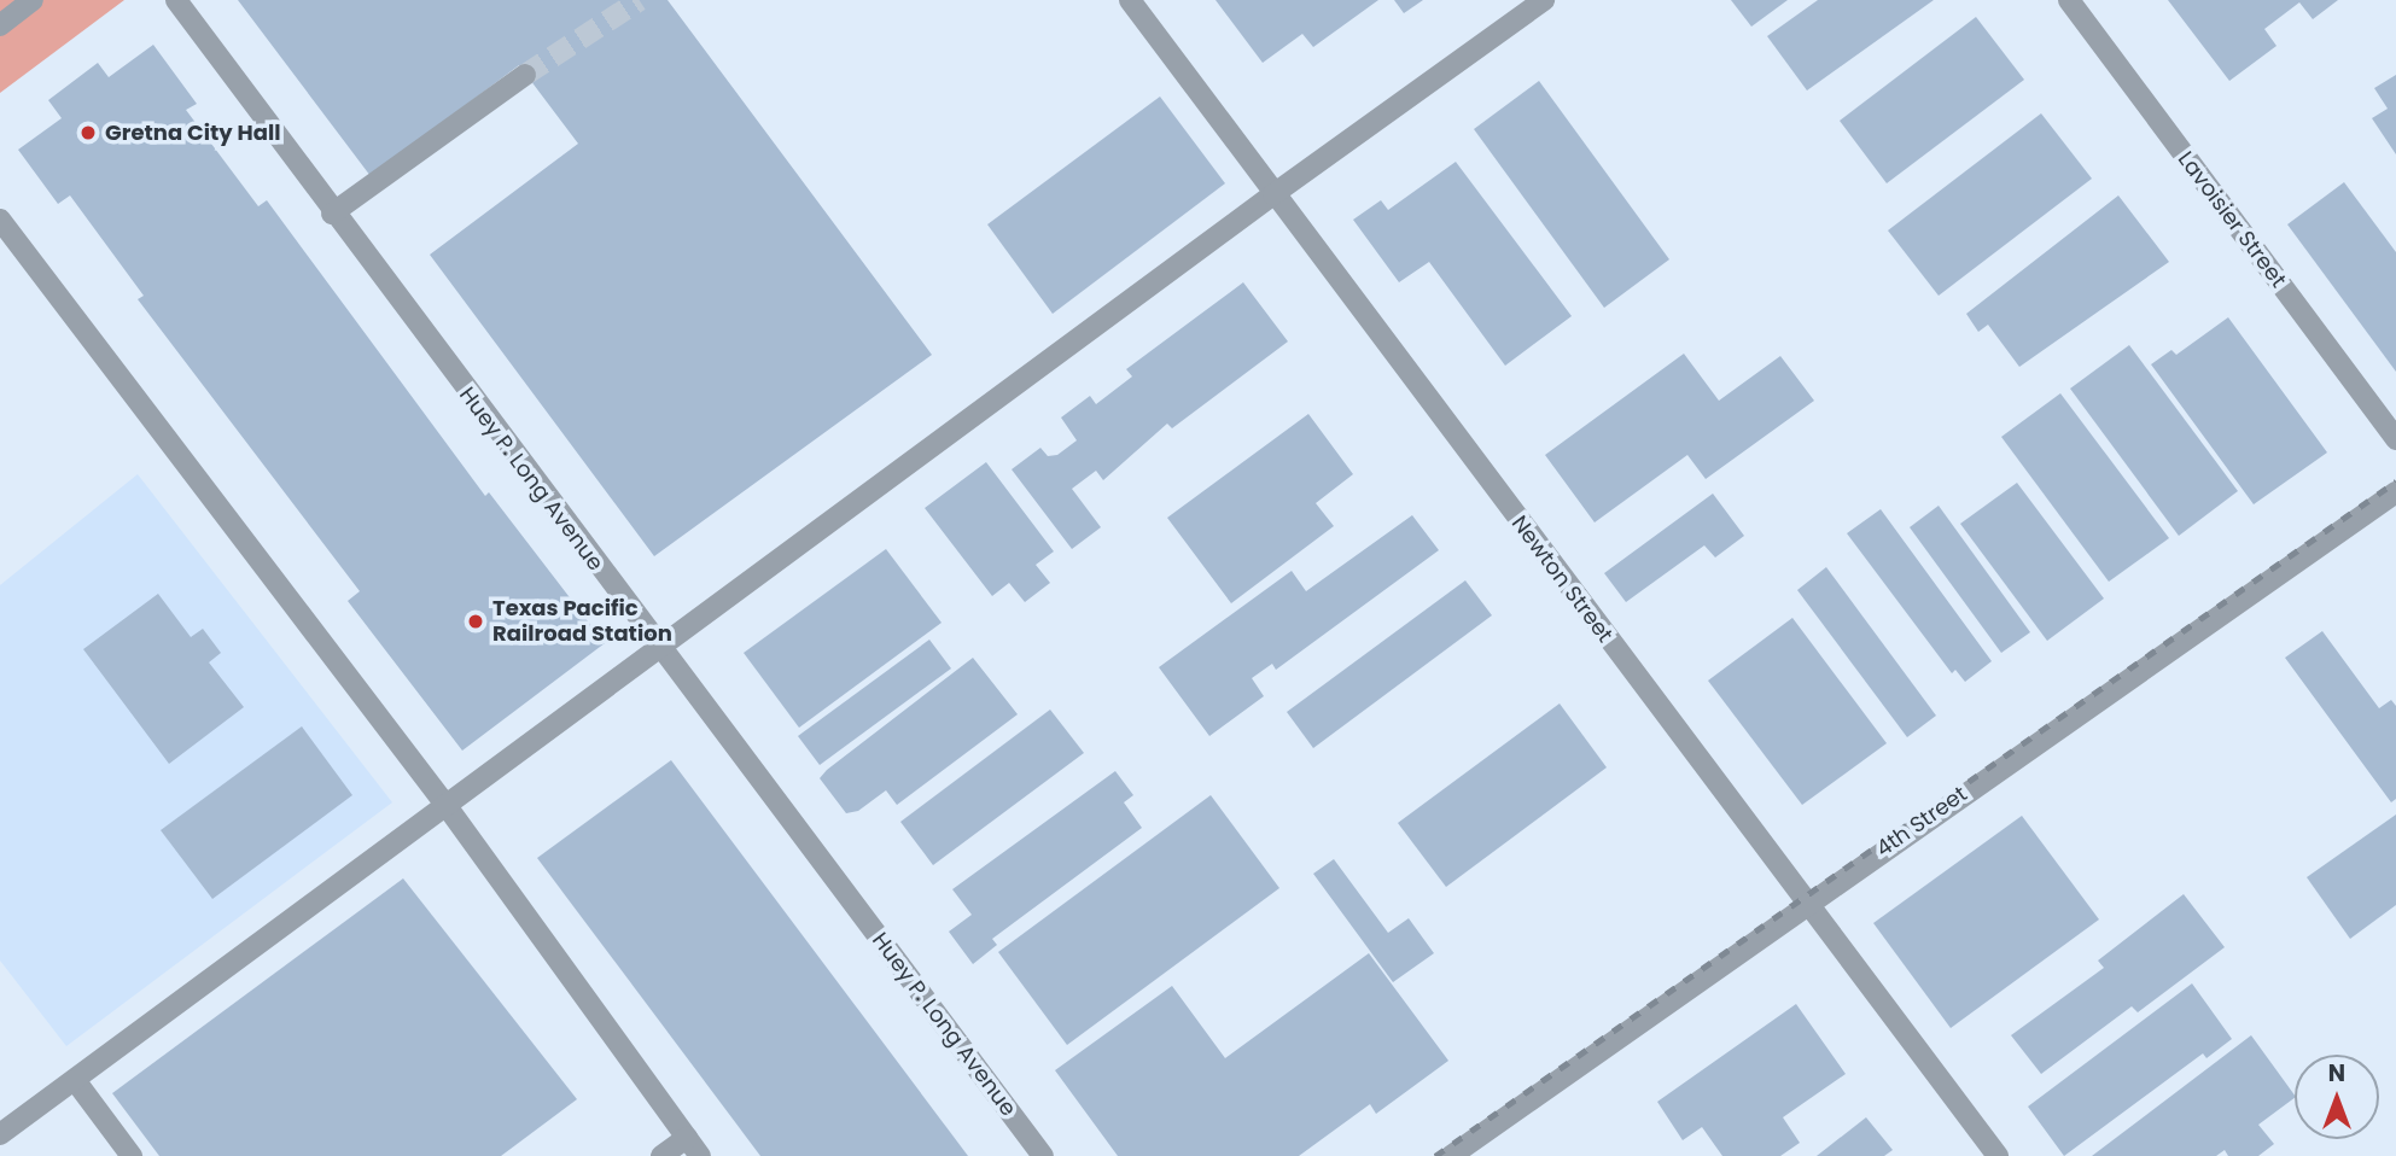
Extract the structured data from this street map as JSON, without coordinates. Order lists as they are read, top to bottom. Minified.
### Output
{"streets":{"street":["Lavoisier Street","Huey P. Long Avenue","Newton Street","4th Street"]},"crossings":[["Newton Street","4th Street"]],"places":["Gretna City Hall","Texas Pacific Railroad Station"],"north":"top"}
